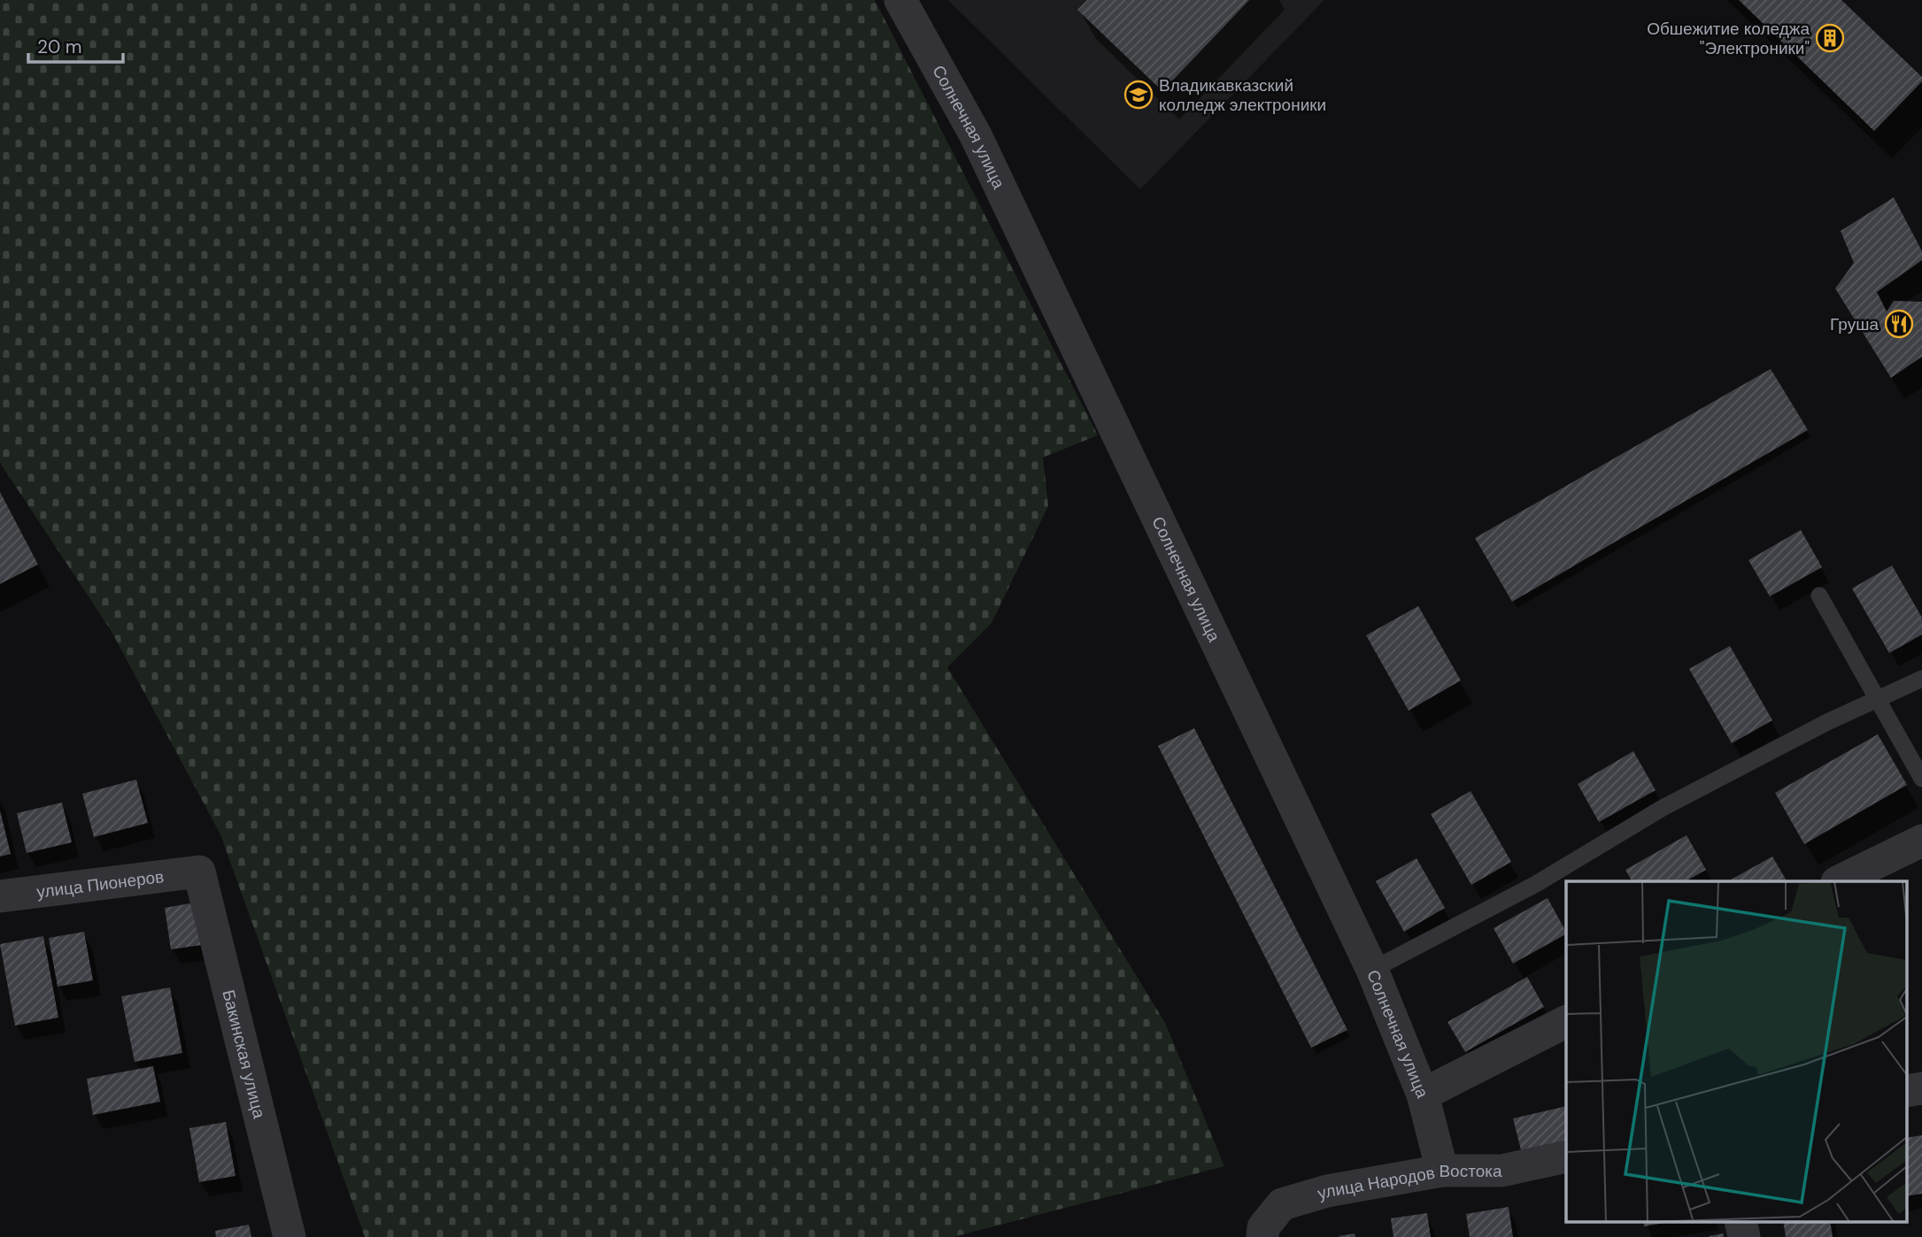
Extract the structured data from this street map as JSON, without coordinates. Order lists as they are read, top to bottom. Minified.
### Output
{"streets":{"street":["Солнечная улица","улица Пионеров","Бакинская улица","улица Народов Востока"]},"crossings":[["Солнечная улица","улица Народов Востока"],["улица Пионеров","Бакинская улица"]],"places":{"building":["Обшежитие коледжа \"Электроники\""],"school or university":["Владикавказский колледж электроники"],"restaurant":["Груша"]},"scale_bar":"20 m"}
